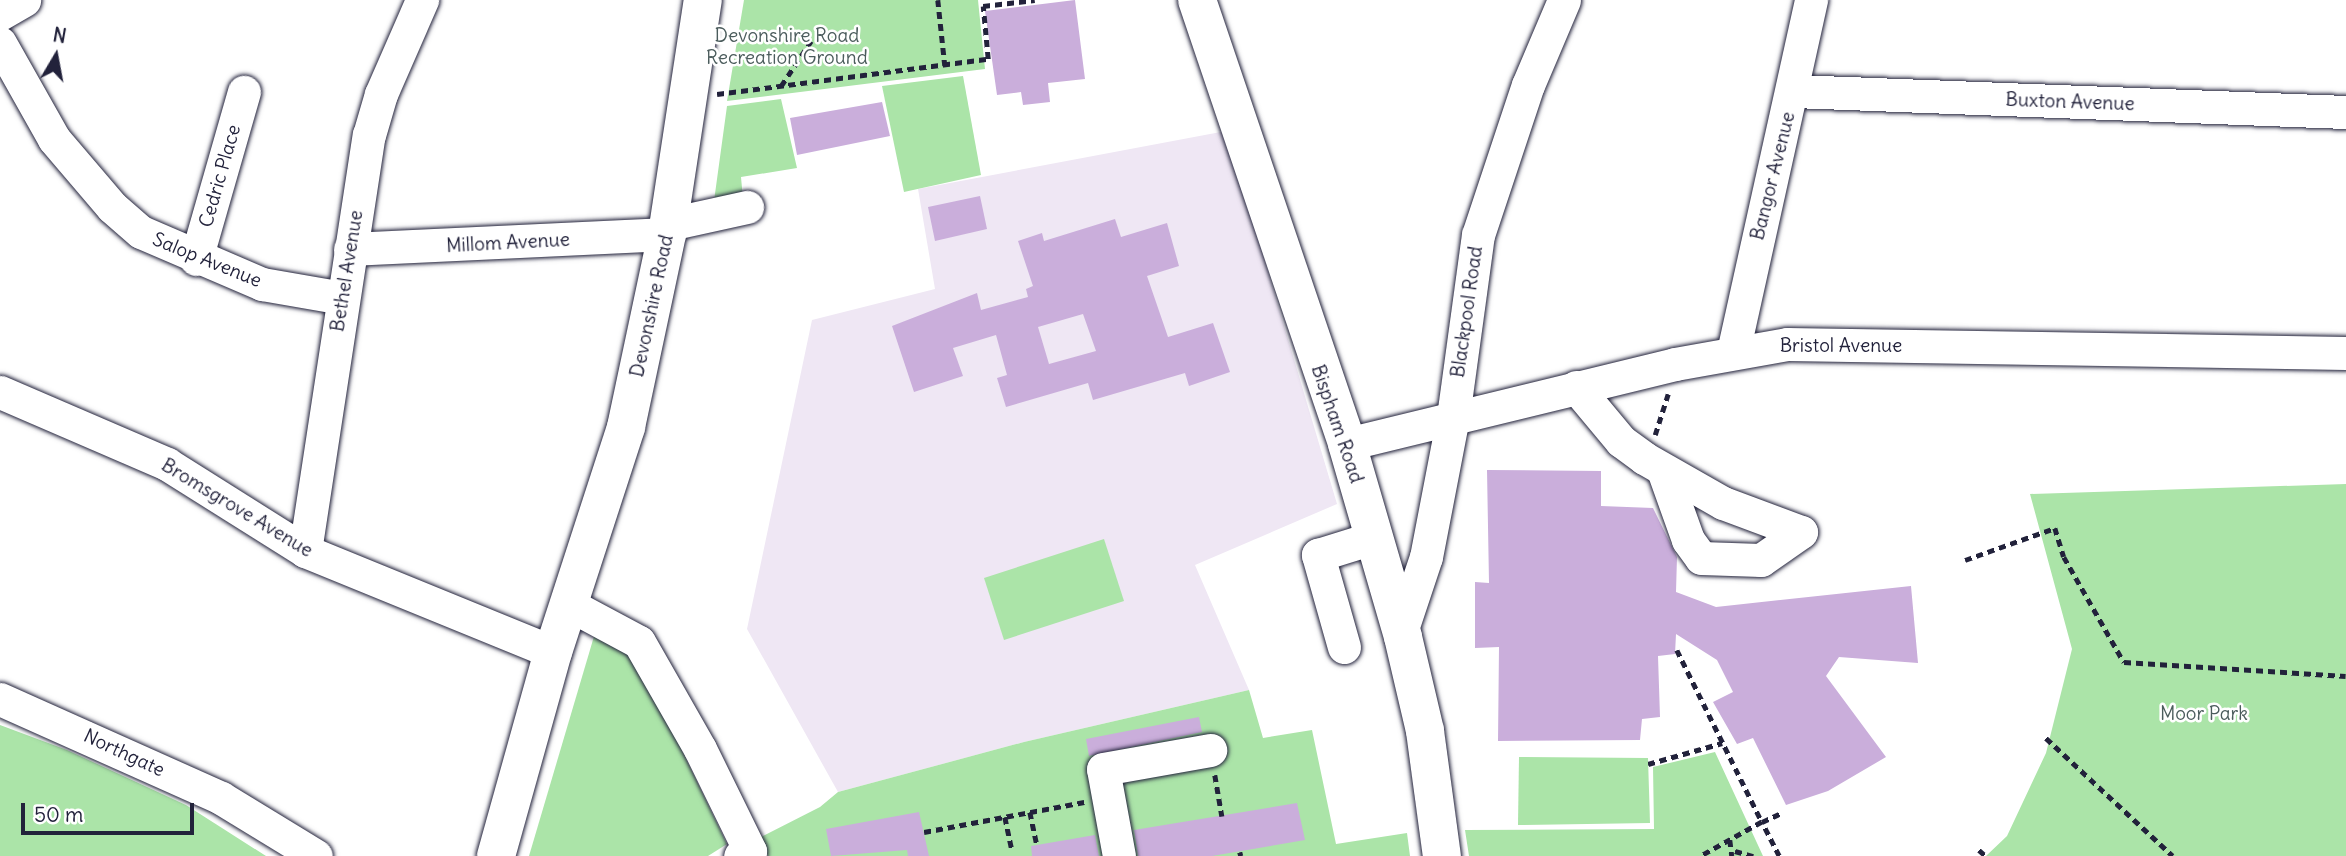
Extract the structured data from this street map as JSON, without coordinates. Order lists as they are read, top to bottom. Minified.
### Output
{"streets":{"main road":["Devonshire Road","Bispham Road"],"street":["Buxton Avenue","Cedric Place","Bangor Avenue","Millom Avenue","Salop Avenue","Bethel Avenue","Blackpool Road","Bristol Avenue","Bromsgrove Avenue","Northgate"]},"crossings":[["Buxton Avenue","Bangor Avenue"],["Cedric Place","Salop Avenue"],["Bangor Avenue","Bristol Avenue"],["Millom Avenue","Bethel Avenue"],["Millom Avenue","Devonshire Road"],["Salop Avenue","Bethel Avenue"],["Bethel Avenue","Bromsgrove Avenue"],["Devonshire Road","Bromsgrove Avenue"],["Blackpool Road","Bristol Avenue"],["Blackpool Road","Bispham Road"],["Bristol Avenue","Bispham Road"]],"parks":["Devonshire Road Recreation Ground","Moor Park"],"scale_bar":"50 m","north":"top"}
